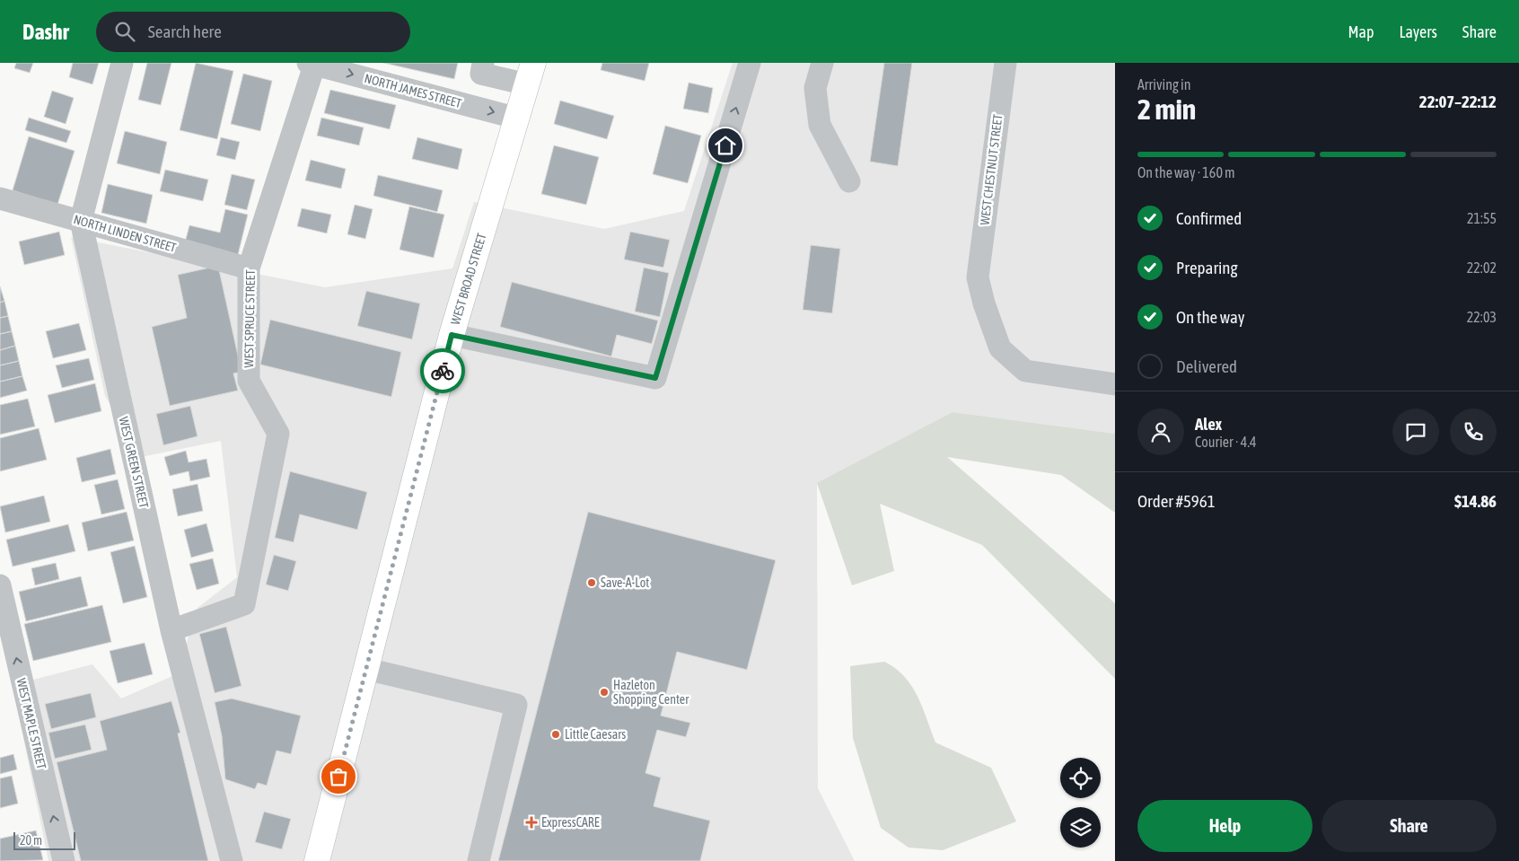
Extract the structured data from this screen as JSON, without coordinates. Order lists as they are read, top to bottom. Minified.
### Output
{"streets":{"highway":["WEST BROAD STREET"],"street":["NORTH JAMES STREET","WEST CHESTNUT STREET","NORTH LINDEN STREET","WEST SPRUCE STREET","WEST GREEN STREET","WEST MAPLE STREET"]},"crossings":[["NORTH JAMES STREET","WEST BROAD STREET"],["NORTH JAMES STREET","WEST SPRUCE STREET"],["NORTH LINDEN STREET","WEST SPRUCE STREET"],["NORTH LINDEN STREET","WEST GREEN STREET"],["WEST SPRUCE STREET","WEST GREEN STREET"]],"one_way":["NORTH JAMES STREET","WEST MAPLE STREET"],"places":{"other":["Save-A-Lot","Hazleton Shopping Center","Little Caesars"],"health":["ExpressCARE"]},"scale_bar":"20 m","page":{"header":"Dashr","search":"Search here","nav":["Map","Layers","Share"],"heading":["2 min","Arriving in","22:07–22:12"],"panel":["Alex","Courier · 4.4","Order #5961","$14.86"],"bar":"On the way · 160 m","list":[["Confirmed","21:55"],["Preparing","22:02"],["On the way","22:03"],"Delivered"],"buttons":["Help","Share"],"scale":"20 m"}}
